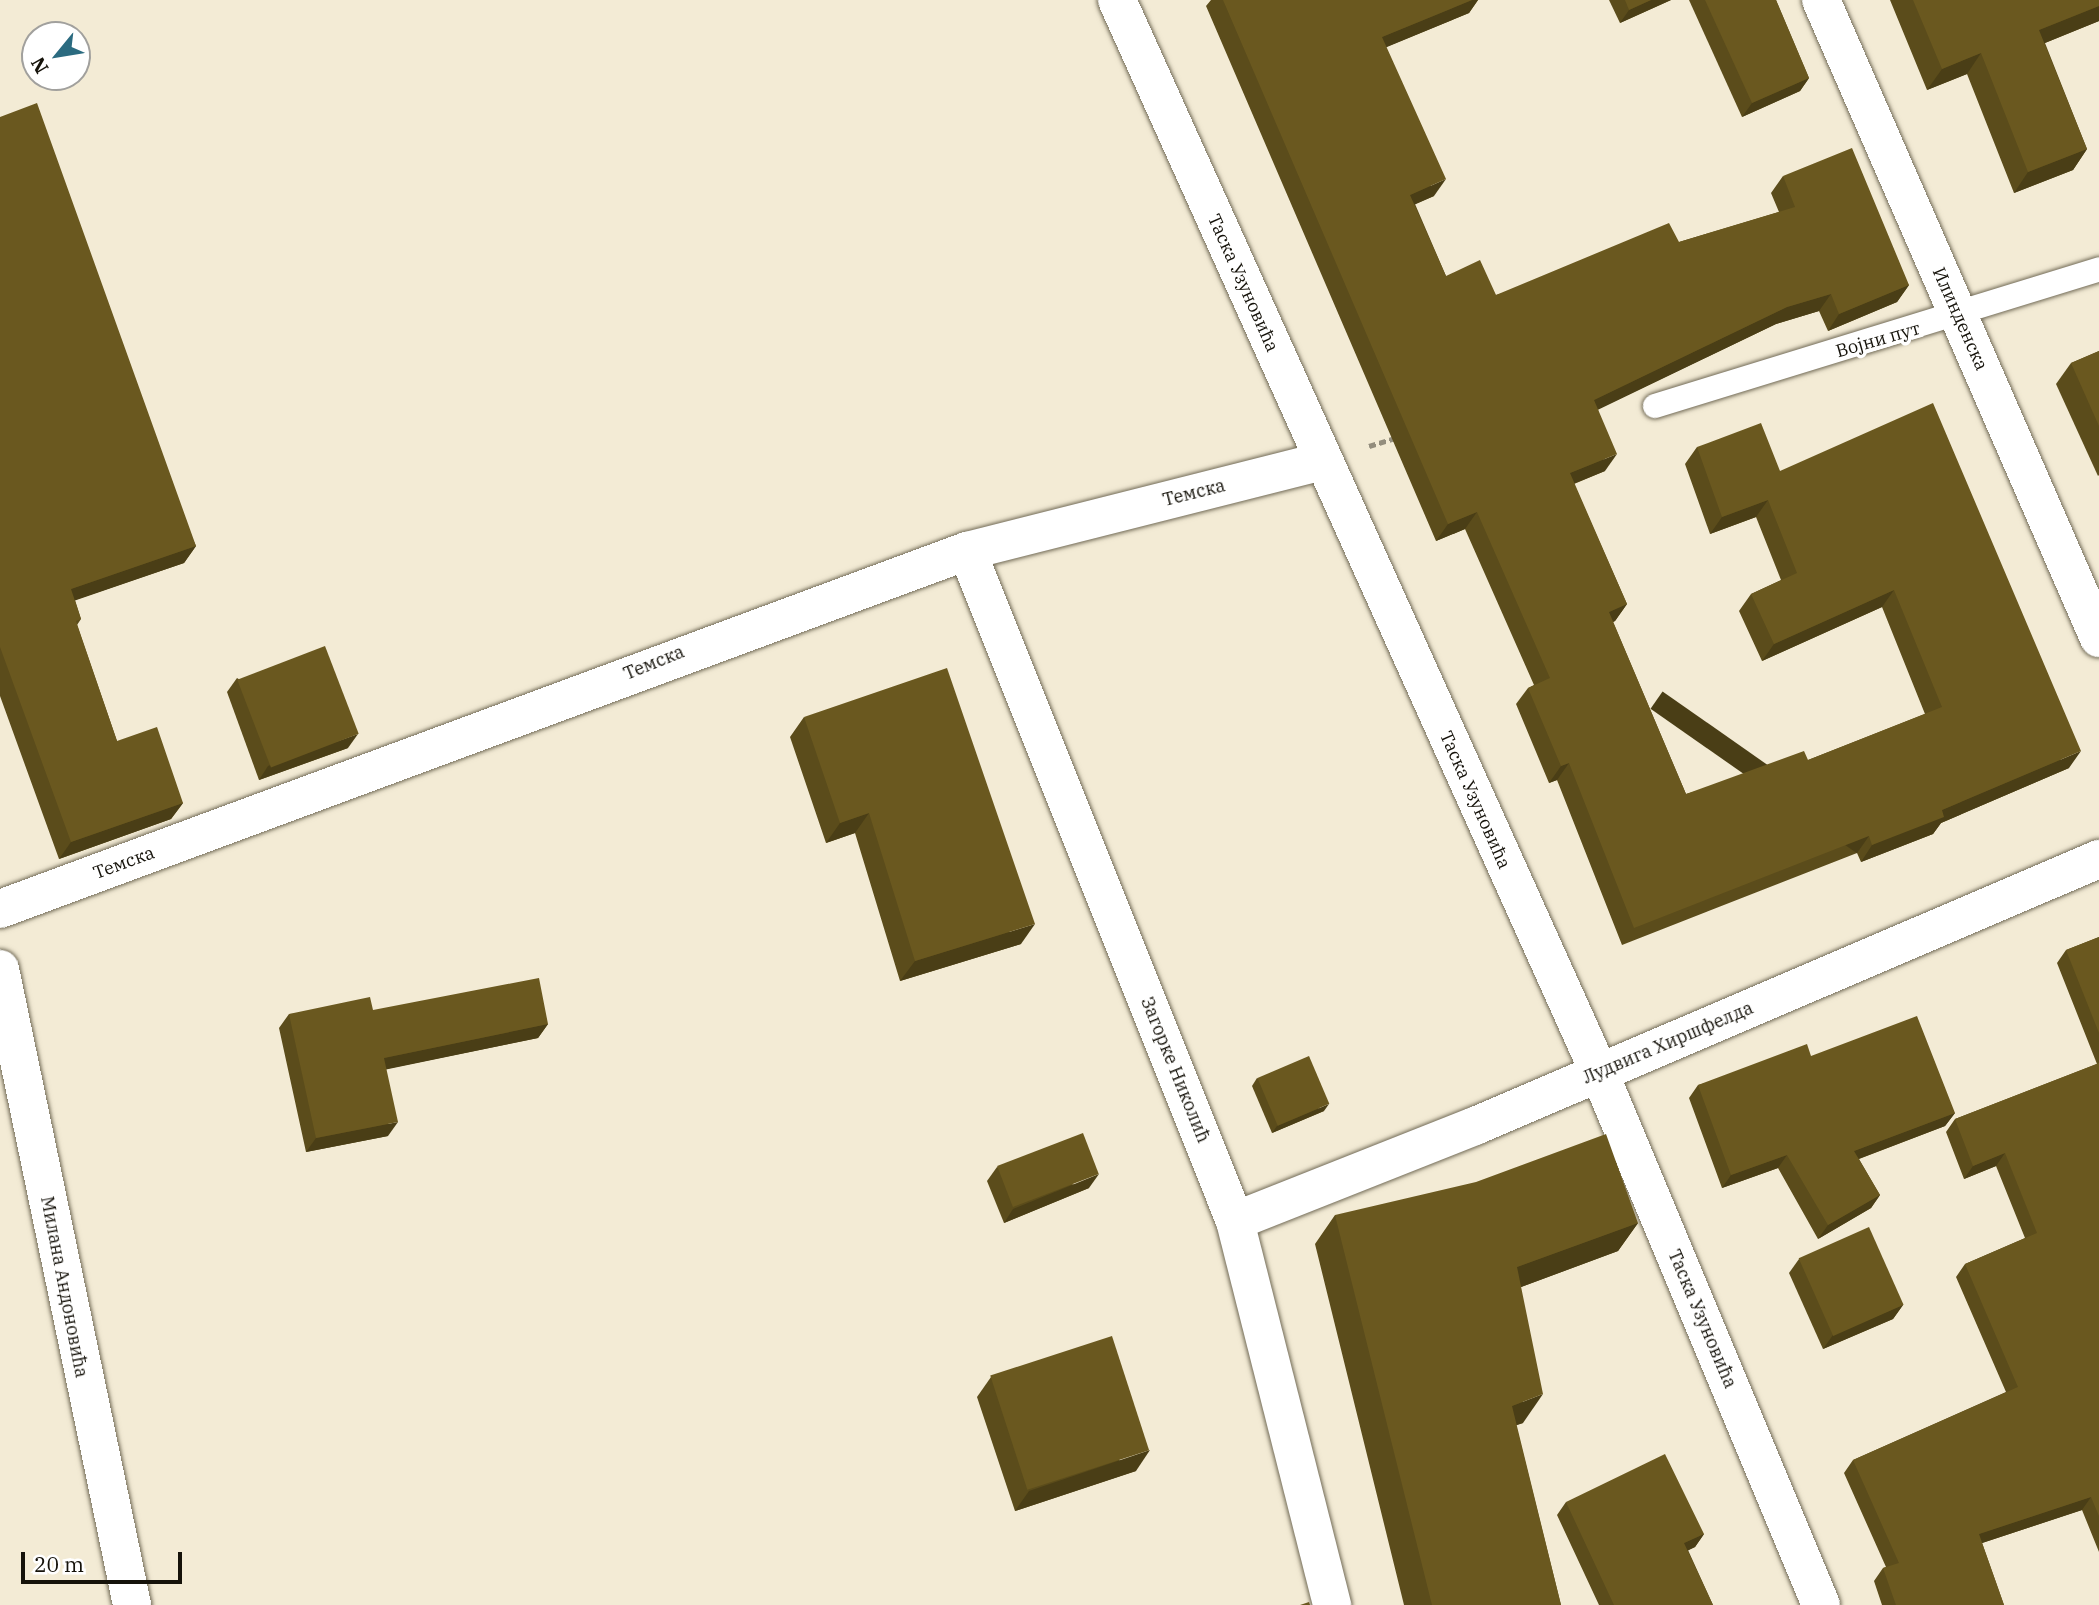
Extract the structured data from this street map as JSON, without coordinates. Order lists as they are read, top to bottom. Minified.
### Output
{"streets":{"street":["Таска Узуновића","Илинденска","Темска","Лудвига Хиршфелда","Загорке Николић","Милана Андоновића"],"lane":["Војни пут"]},"crossings":[["Таска Узуновића","Темска"],["Таска Узуновића","Лудвига Хиршфелда"],["Илинденска","Војни пут"],["Темска","Загорке Николић"],["Лудвига Хиршфелда","Загорке Николић"]],"scale_bar":"20 m","north":"bottom left"}
